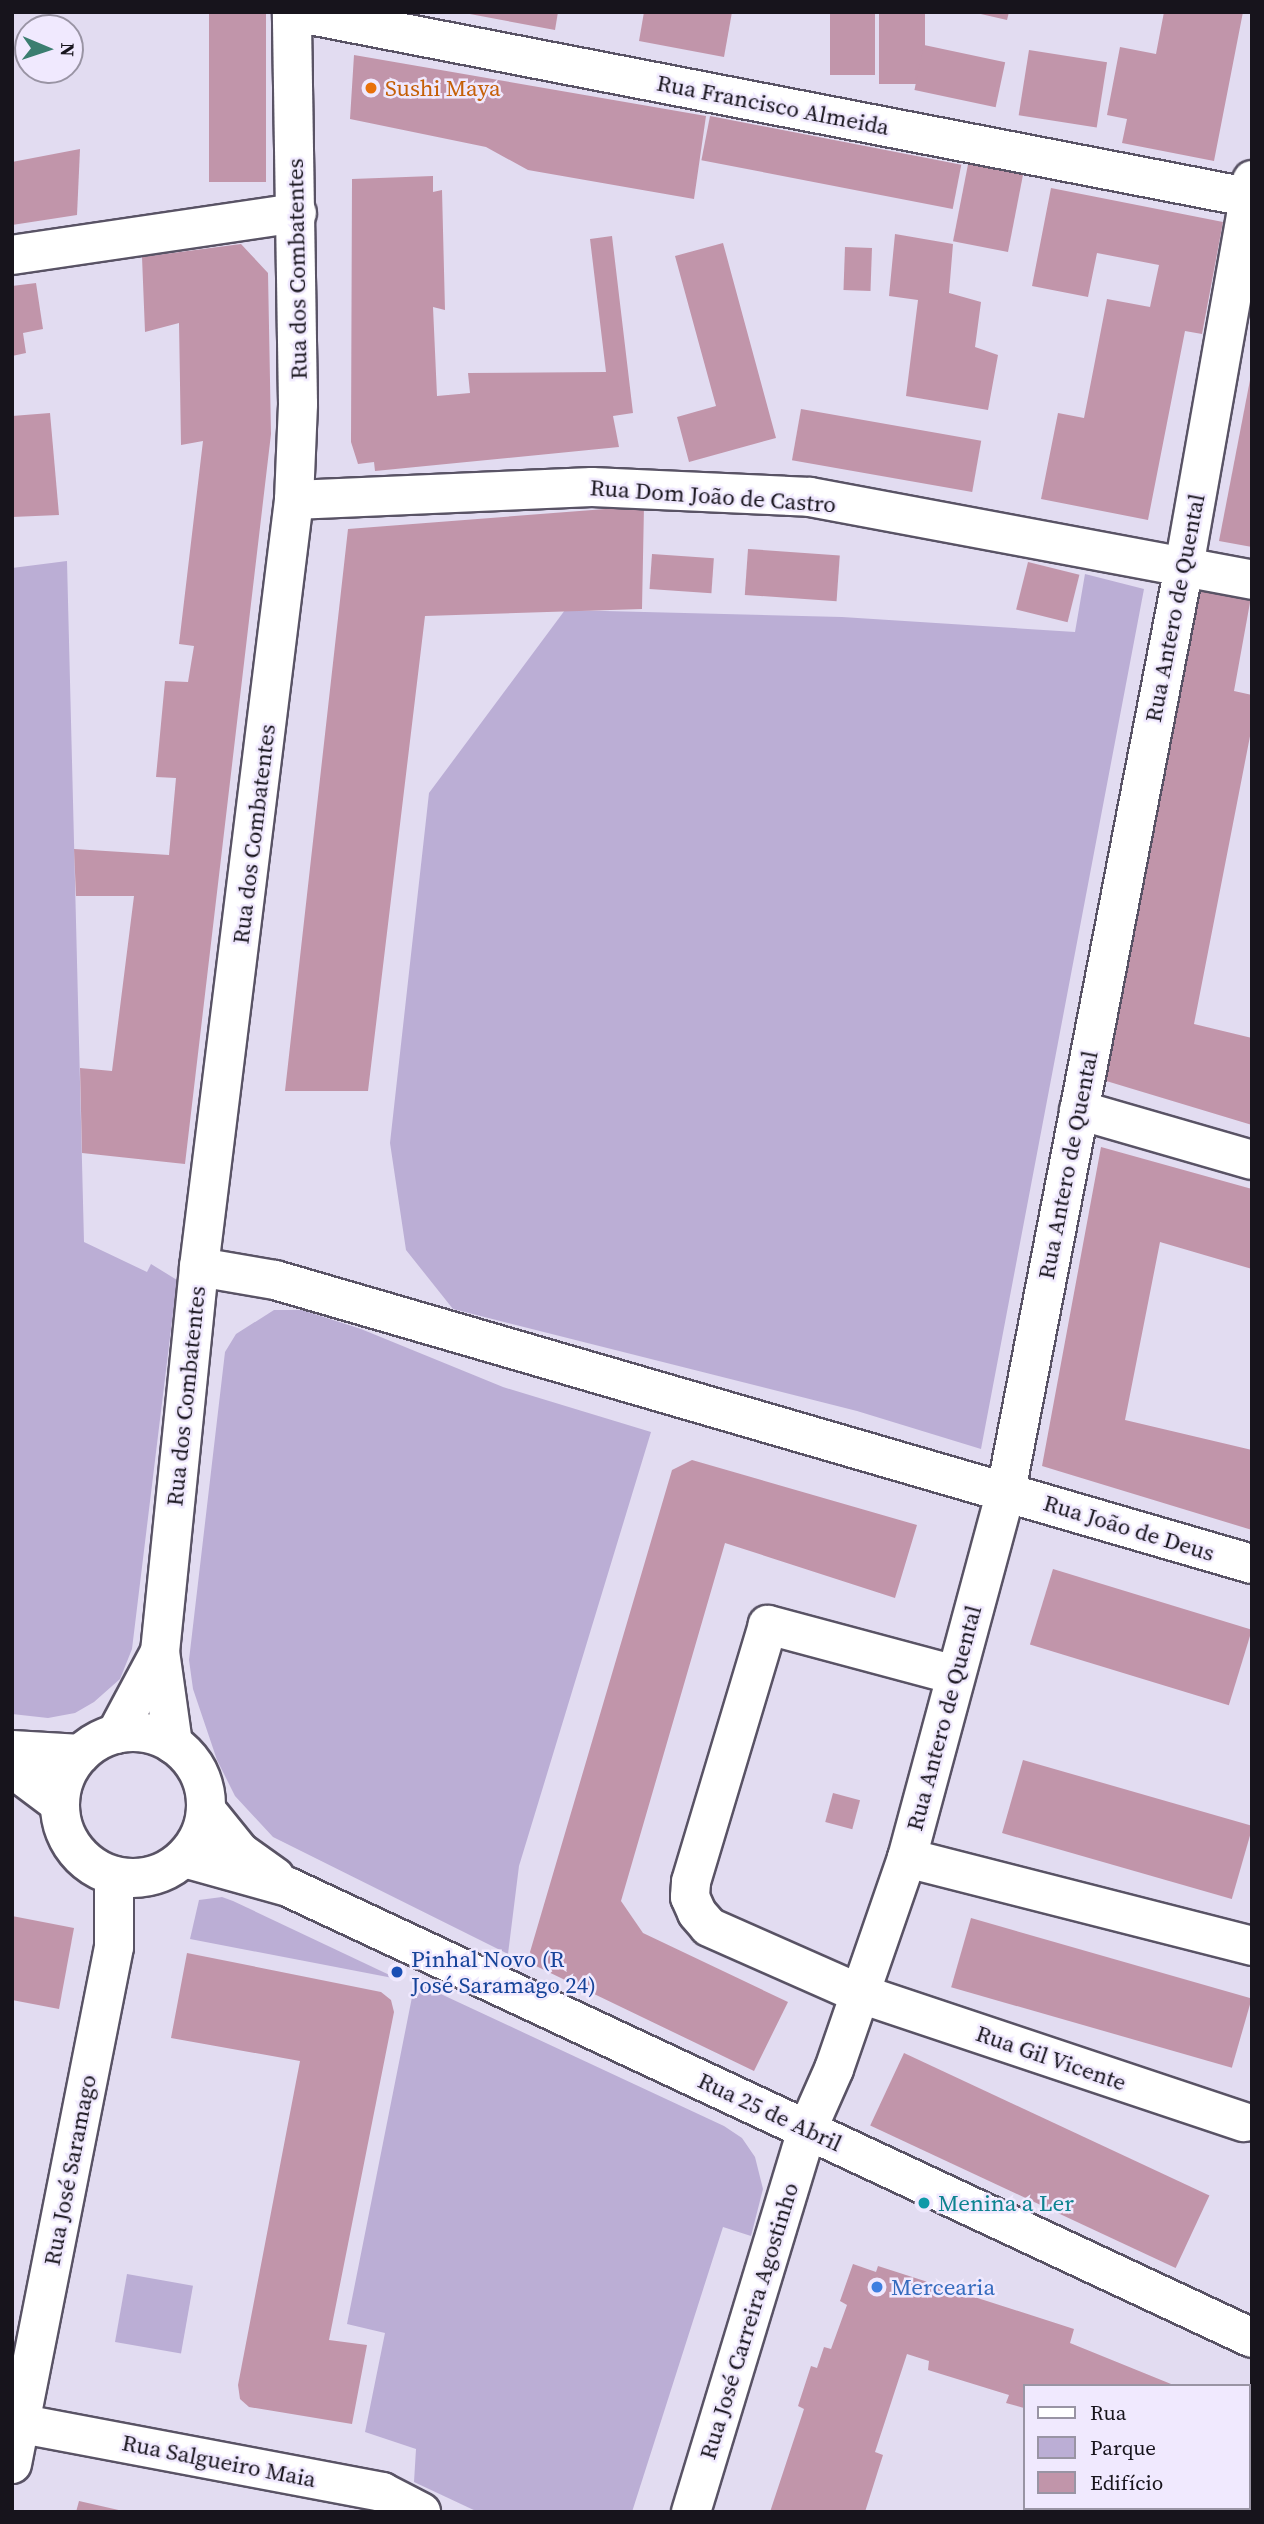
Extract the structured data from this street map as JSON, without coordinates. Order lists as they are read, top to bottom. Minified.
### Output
{"streets":{"street":["Rua Francisco Almeida","Rua dos Combatentes","Rua Dom João de Castro","Rua Antero de Quental","Rua João de Deus","Rua Gil Vicente","Rua 25 de Abril","Rua José Saramago","Rua José Carreira Agostinho","Rua Salgueiro Maia"]},"crossings":[["Rua Francisco Almeida","Rua dos Combatentes"],["Rua Francisco Almeida","Rua Antero de Quental"],["Rua dos Combatentes","Rua Dom João de Castro"],["Rua dos Combatentes","Rua João de Deus"],["Rua dos Combatentes","Rua 25 de Abril"],["Rua dos Combatentes","Rua José Saramago"],["Rua Dom João de Castro","Rua Antero de Quental"],["Rua Antero de Quental","Rua João de Deus"],["Rua Antero de Quental","Rua Gil Vicente"],["Rua Antero de Quental","Rua 25 de Abril"],["Rua Antero de Quental","Rua José Carreira Agostinho"],["Rua 25 de Abril","Rua José Saramago"],["Rua 25 de Abril","Rua José Carreira Agostinho"],["Rua José Saramago","Rua Salgueiro Maia"]],"places":["Sushi Maya","Pinhal Novo (R José Saramago 24)","Menina a Ler","Mercearia"],"legend":["Rua","Parque","Edifício"],"north":"right"}
